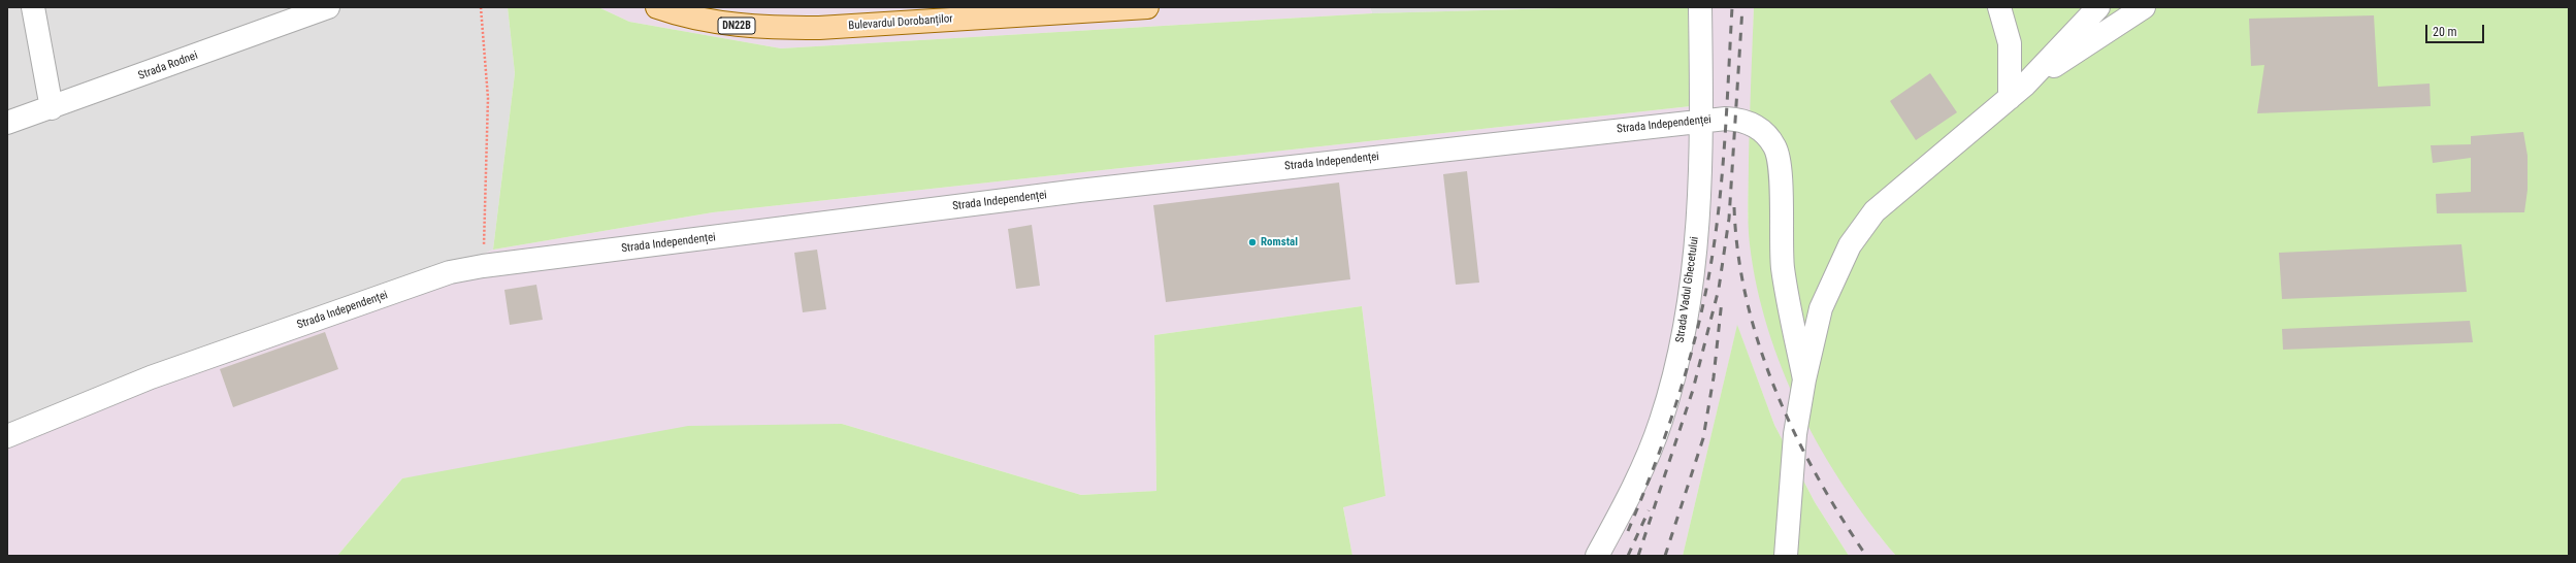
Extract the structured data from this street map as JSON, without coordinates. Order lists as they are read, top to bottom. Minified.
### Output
{"streets":{"main road":["Bulevardul Dorobanților","DN22B"],"street":["Strada Rodnei","Strada Independenței","Strada Vadul Ghecetului"]},"crossings":[["Strada Independenței","Strada Vadul Ghecetului"]],"places":["Romstal"],"scale_bar":"20 m"}
